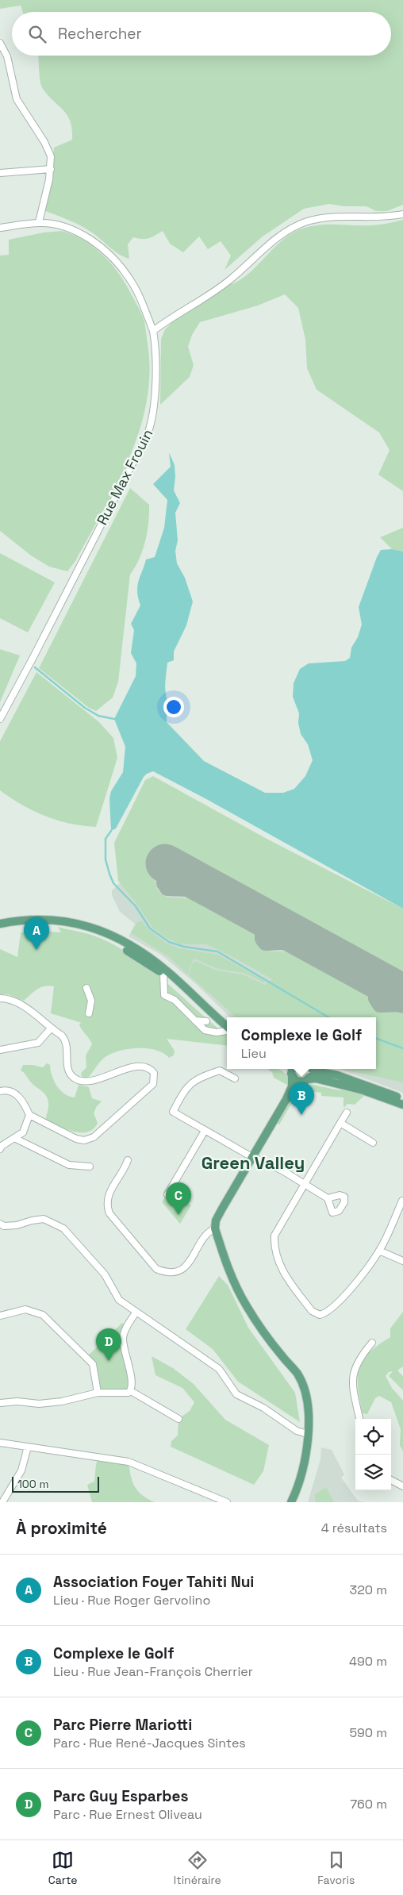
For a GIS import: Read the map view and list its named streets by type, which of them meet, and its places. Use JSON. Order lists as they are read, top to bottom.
{
  "streets": {
    "street": ["Rue Max Frouin"]
  },
  "districts": ["Green Valley"],
  "scale_bar": "100 m",
  "page": {
    "search": "Rechercher",
    "pins": [
      "A",
      "B",
      "C",
      "D"
    ],
    "popup": ["Complexe le Golf", "Lieu"],
    "scale": "100 m",
    "heading": ["À proximité", "4 résultats"],
    "list": [
      {
        "mark": "A",
        "name": "Association Foyer Tahiti Nui",
        "note": "Lieu · Rue Roger Gervolino",
        "value": "320 m"
      },
      {
        "mark": "B",
        "name": "Complexe le Golf",
        "note": "Lieu · Rue Jean-François Cherrier",
        "value": "490 m"
      },
      {
        "mark": "C",
        "name": "Parc Pierre Mariotti",
        "note": "Parc · Rue René-Jacques Sintes",
        "value": "590 m"
      },
      {
        "mark": "D",
        "name": "Parc Guy Esparbes",
        "note": "Parc · Rue Ernest Oliveau",
        "value": "760 m"
      }
    ],
    "nav": ["Carte", "Itinéraire", "Favoris"]
  }
}
